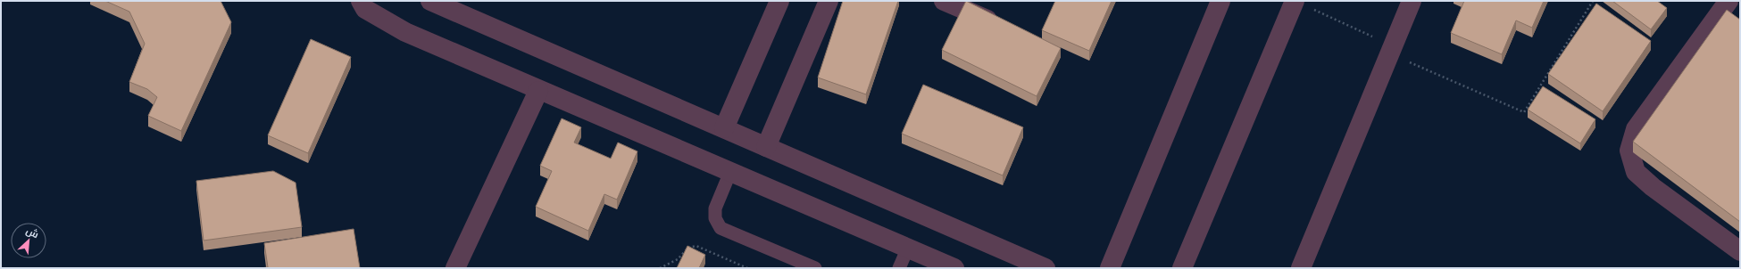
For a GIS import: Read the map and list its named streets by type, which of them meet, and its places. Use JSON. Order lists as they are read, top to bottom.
{
  "north": "top right"
}
